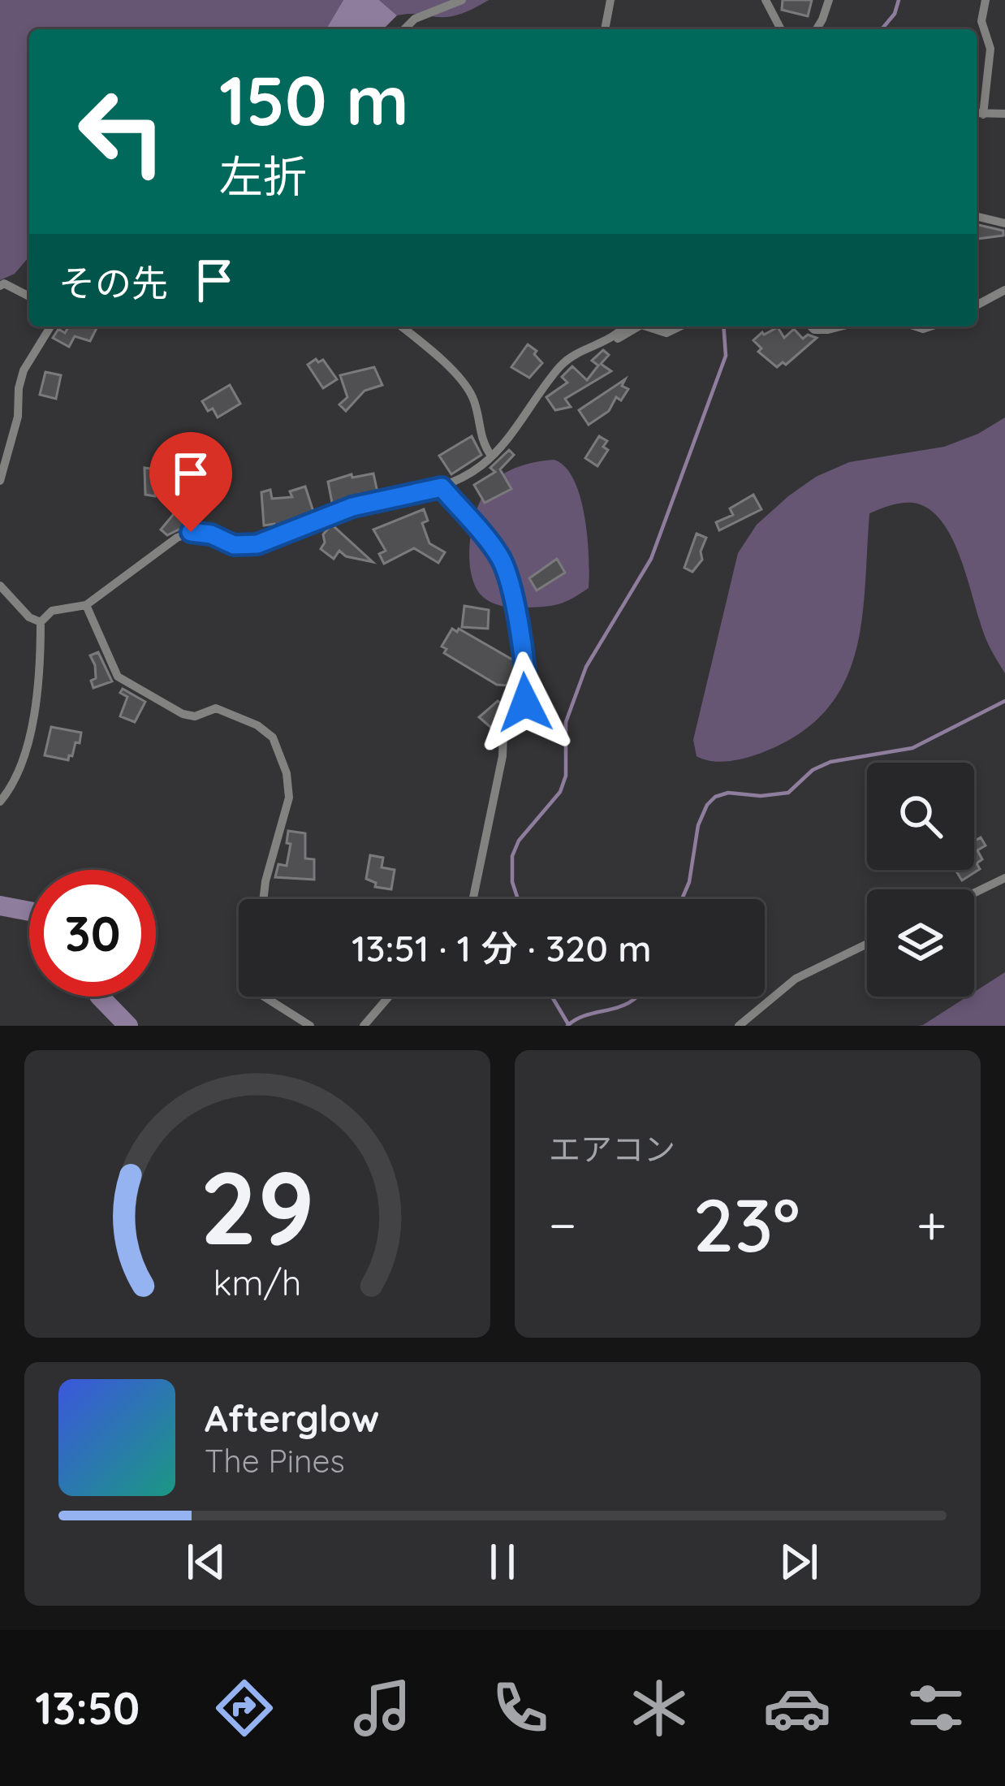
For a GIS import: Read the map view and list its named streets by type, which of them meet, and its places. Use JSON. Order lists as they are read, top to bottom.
{
  "page": {
    "turn": ["150 m", "左折"],
    "then": "その先",
    "limit": "30",
    "trip": "13:51 · 1 分 · 320 m",
    "tile": "エアコン",
    "heat": ["−", "23°", "+"],
    "song": ["Afterglow", "The Pines"],
    "tabs": "13:50",
    "gauge": ["29", "km/h"]
  }
}
